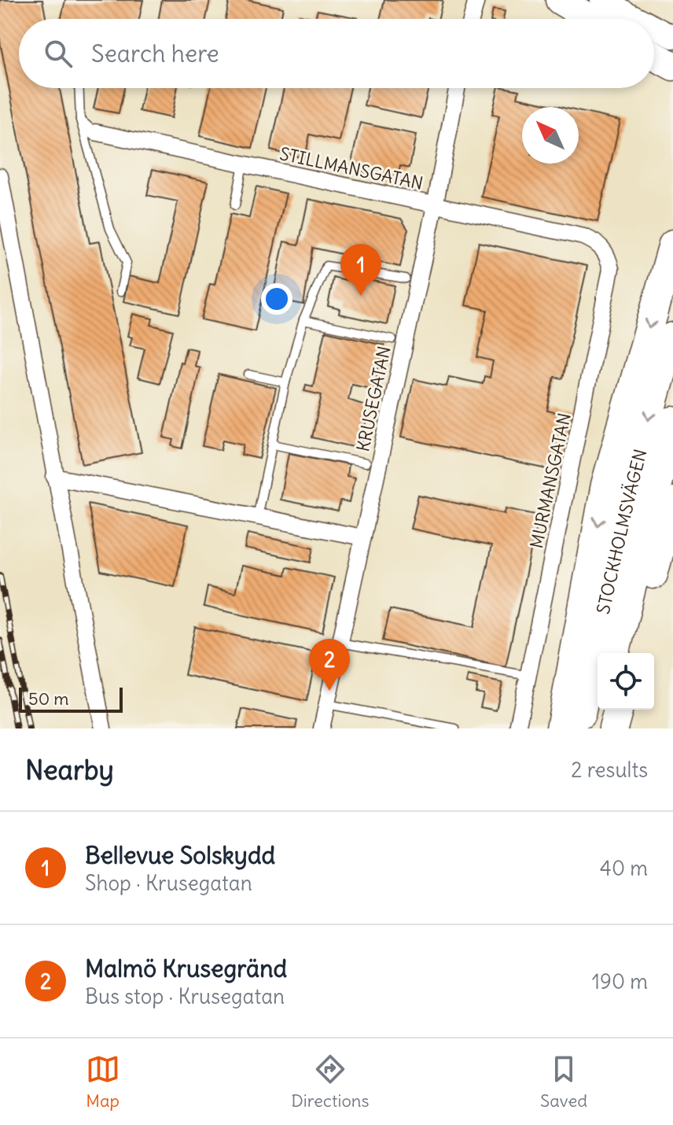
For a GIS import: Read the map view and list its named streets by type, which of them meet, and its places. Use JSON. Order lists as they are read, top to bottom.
{
  "streets": {
    "highway": ["STOCKHOLMSVÄGEN"],
    "street": ["STILLMANSGATAN", "KRUSEGATAN", "MURMANSGATAN"]
  },
  "crossings": [
    ["STILLMANSGATAN", "KRUSEGATAN"],
    ["STILLMANSGATAN", "MURMANSGATAN"]
  ],
  "scale_bar": "50 m",
  "north": "top left",
  "page": {
    "search": "Search here",
    "pins": ["1", "2"],
    "scale": "50 m",
    "heading": ["Nearby", "2 results"],
    "list": [
      {
        "mark": "1",
        "name": "Bellevue Solskydd",
        "note": "Shop · Krusegatan",
        "value": "40 m"
      },
      {
        "mark": "2",
        "name": "Malmö Krusegränd",
        "note": "Bus stop · Krusegatan",
        "value": "190 m"
      }
    ],
    "nav": ["Map", "Directions", "Saved"]
  }
}
